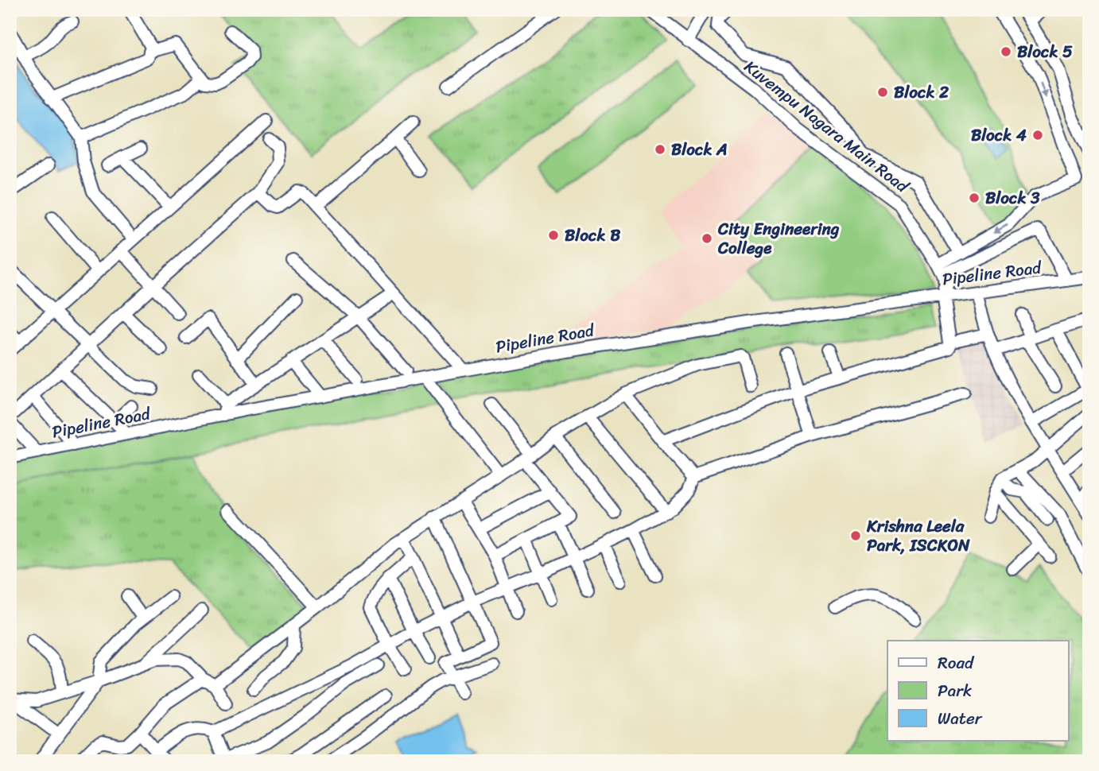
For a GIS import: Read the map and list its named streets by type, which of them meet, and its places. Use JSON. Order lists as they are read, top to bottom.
{
  "streets": {
    "street": ["Kuvempu Nagara Main Road", "Pipeline Road"]
  },
  "places": [
    "Block 5",
    "Block 2",
    "Block 4",
    "Block A",
    "Block 3",
    "Block B",
    "City Engineering College",
    "Krishna Leela Park, ISCKON"
  ],
  "legend": ["Road", "Park", "Water"]
}
